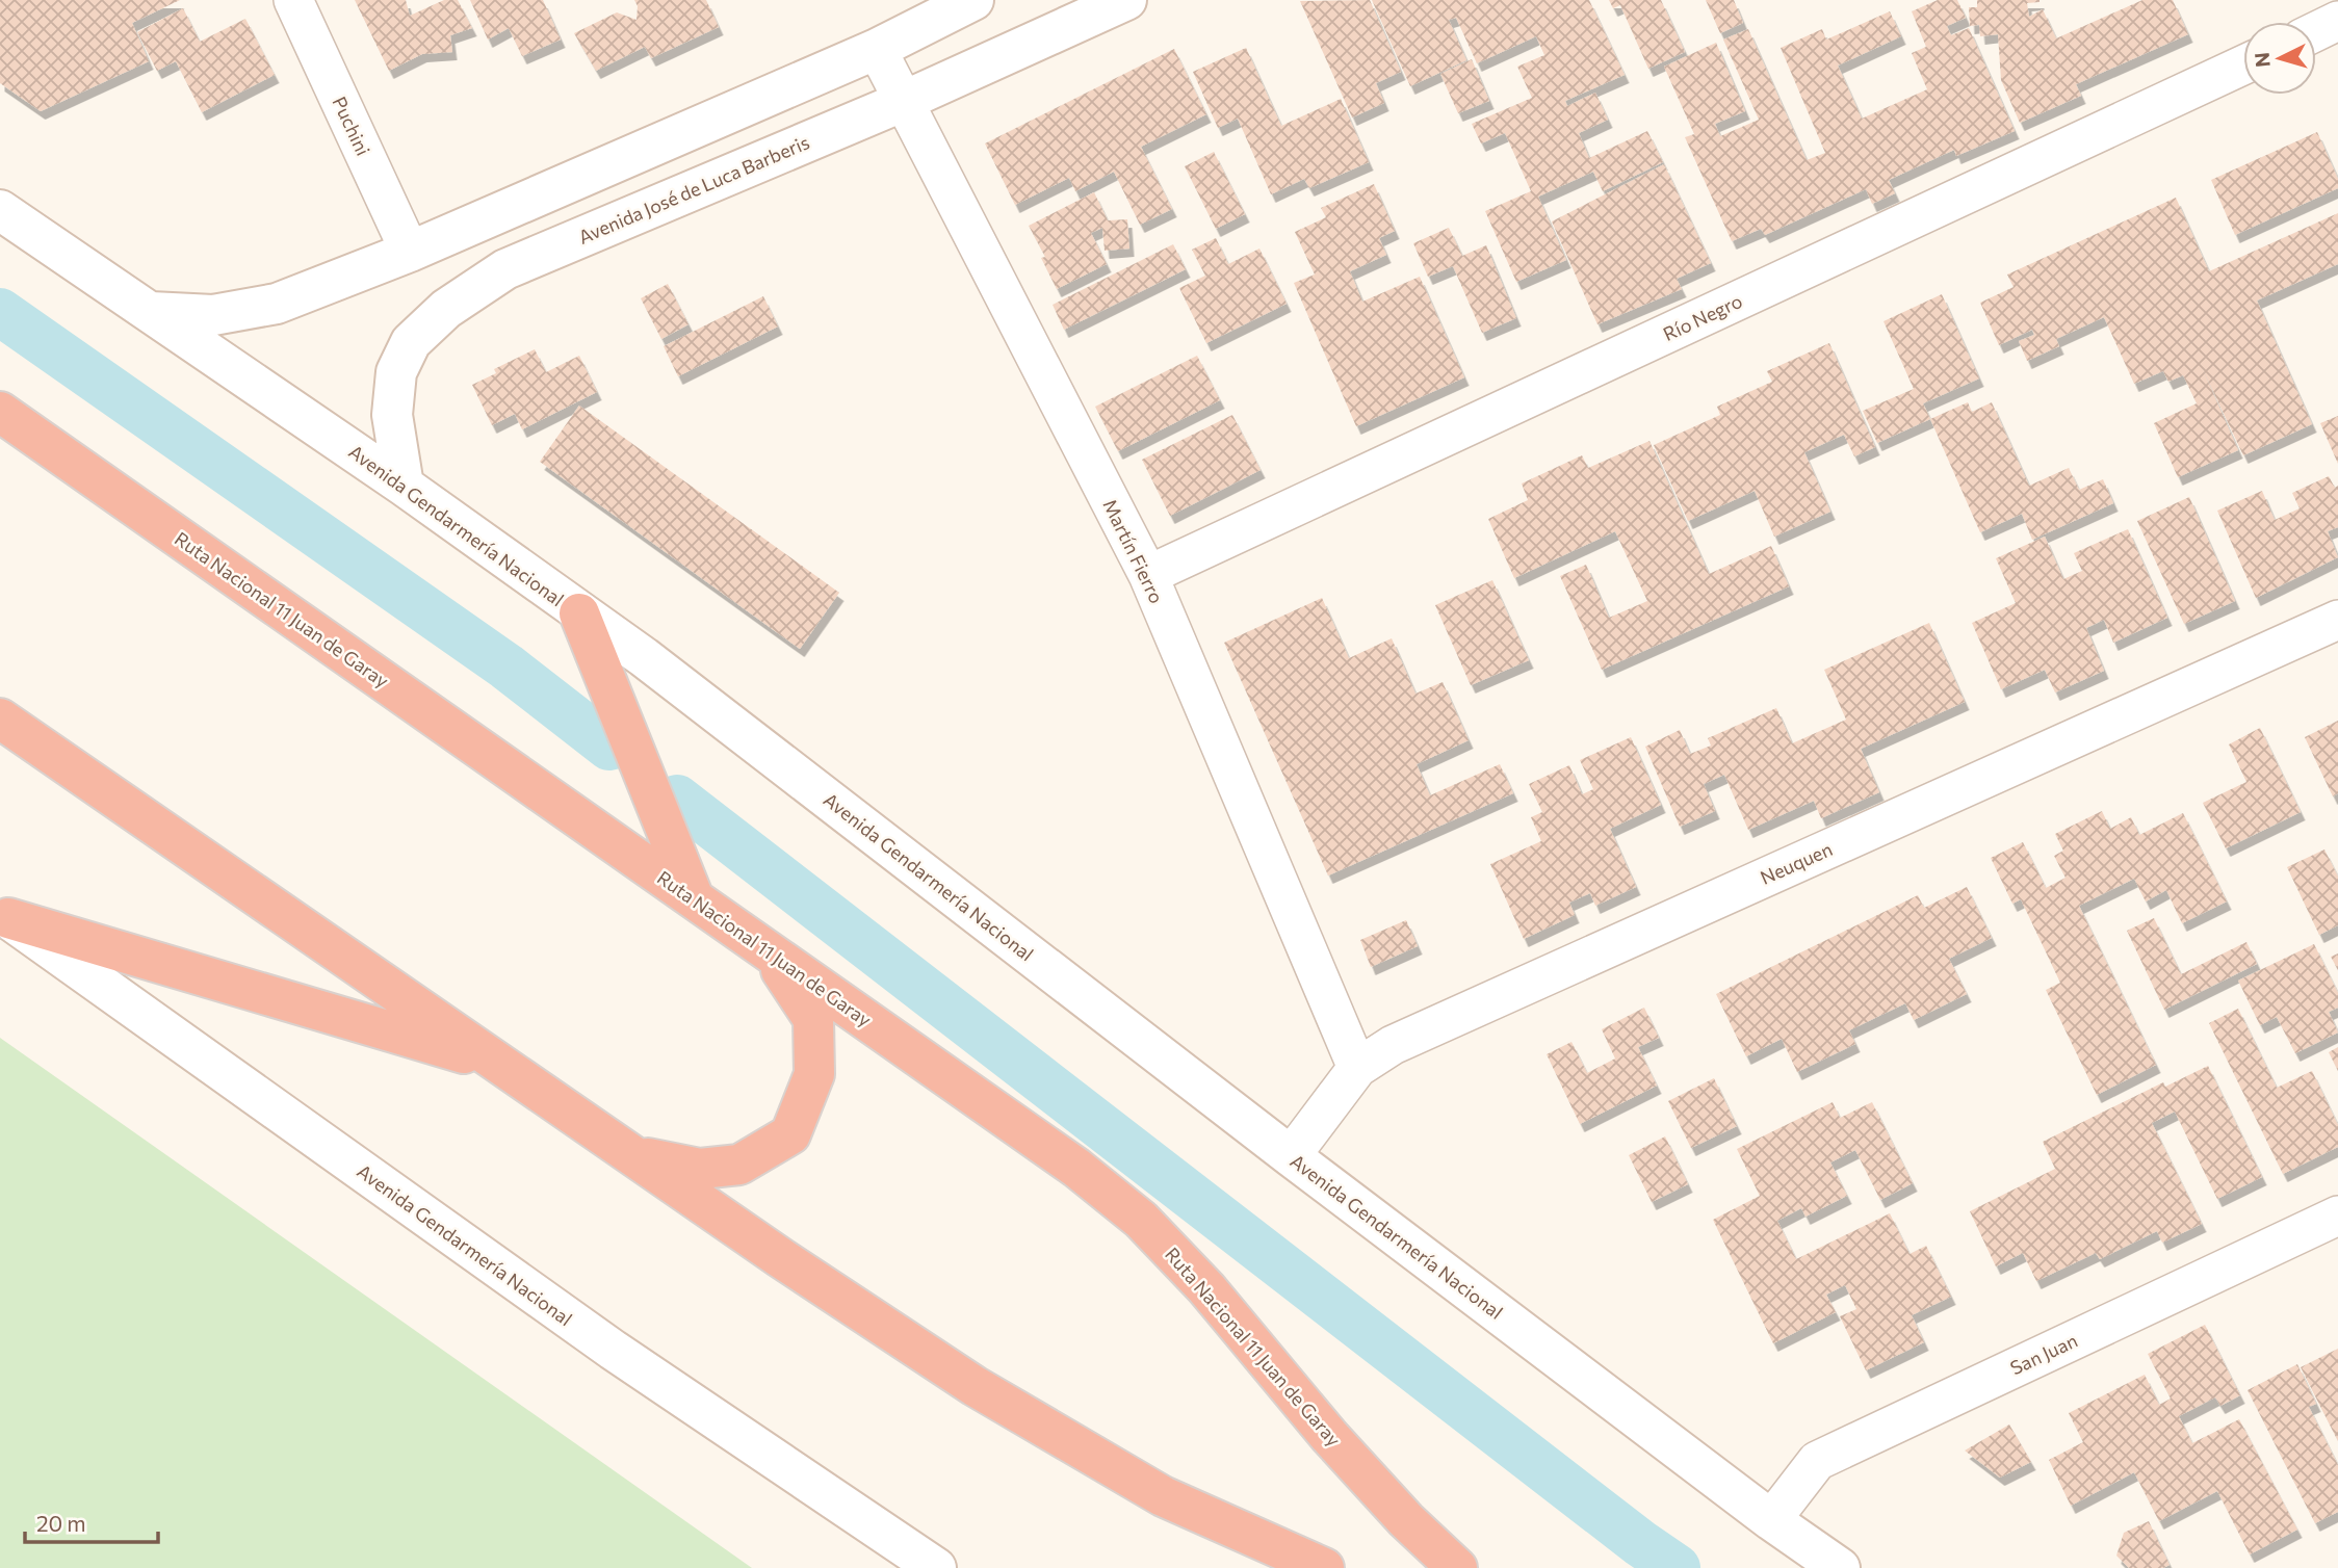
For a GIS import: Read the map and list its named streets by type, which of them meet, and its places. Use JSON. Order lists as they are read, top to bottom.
{
  "streets": {
    "highway": ["Ruta Nacional 11 Juan de Garay"],
    "main road": ["Avenida José de Luca Barberis", "Avenida Gendarmería Nacional"],
    "street": [
      "Puchini",
      "Río Negro",
      "Martín Fierro",
      "Neuquen",
      "San Juan"
    ]
  },
  "crossings": [
    ["Avenida José de Luca Barberis", "Avenida Gendarmería Nacional"],
    ["Avenida José de Luca Barberis", "Martín Fierro"],
    ["Río Negro", "Martín Fierro"],
    ["Avenida Gendarmería Nacional", "Neuquen"],
    ["Avenida Gendarmería Nacional", "San Juan"],
    ["Martín Fierro", "Neuquen"]
  ],
  "scale_bar": "20 m",
  "north": "left"
}
